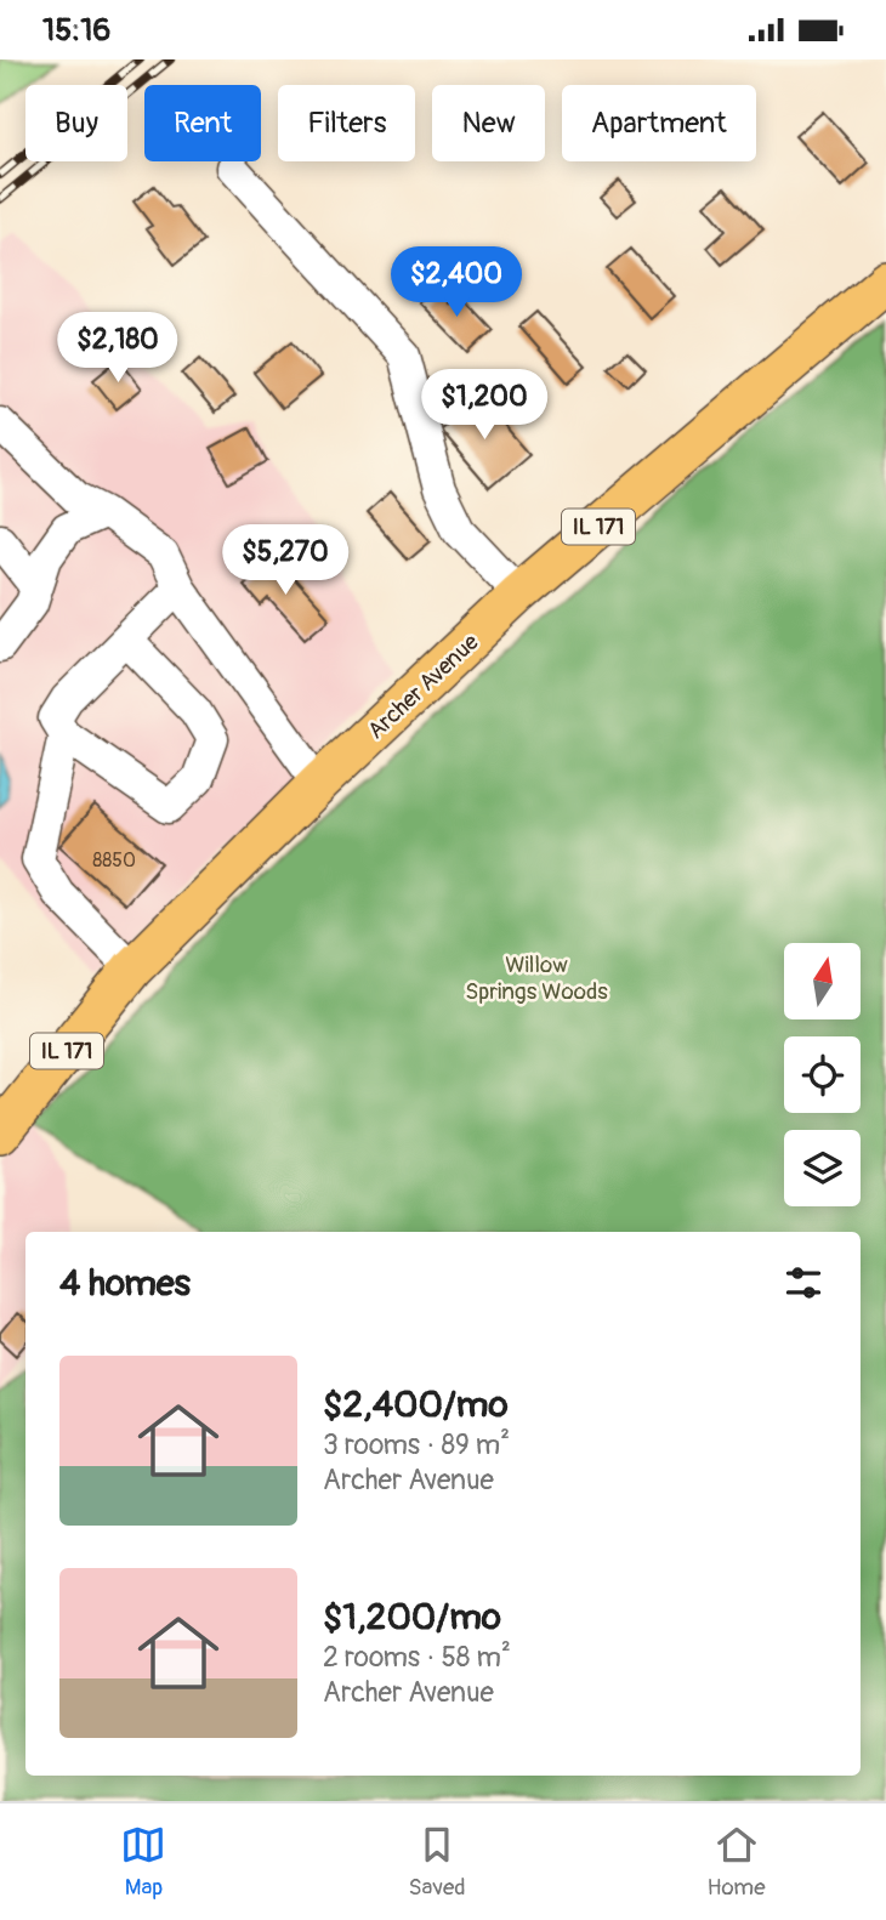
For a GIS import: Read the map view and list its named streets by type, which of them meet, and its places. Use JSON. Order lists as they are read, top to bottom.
{
  "streets": {
    "main road": ["IL 171", "Archer Avenue"]
  },
  "parks": ["Willow Springs Woods"],
  "house_numbers": ["8850"],
  "north": "top",
  "page": {
    "status": "15:16",
    "chip": [
      "Buy",
      "Rent",
      "Filters",
      "New",
      "Apartment"
    ],
    "price": [
      "$2,400",
      "$2,180",
      "$1,200",
      "$5,270"
    ],
    "heading": "4 homes",
    "list": [
      {
        "name": "$2,400/mo",
        "note": "3 rooms · 89 m² · Archer Avenue"
      },
      {
        "name": "$1,200/mo",
        "note": "2 rooms · 58 m² · Archer Avenue"
      }
    ],
    "tabs": ["Map", "Saved", "Home"]
  }
}
